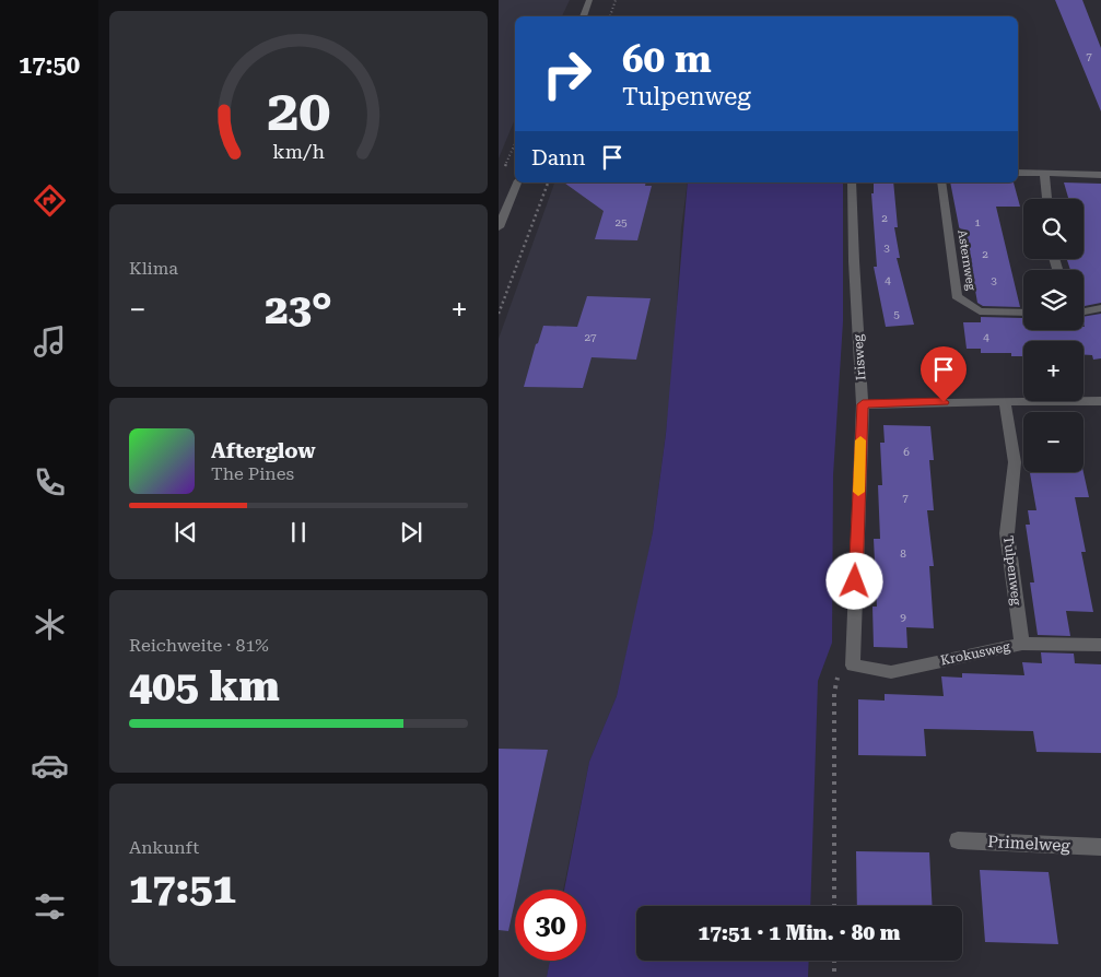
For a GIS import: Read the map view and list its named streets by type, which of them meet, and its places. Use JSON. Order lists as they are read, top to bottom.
{
  "streets": {
    "street": [
      "Asternweg",
      "Irisweg",
      "Tulpenweg",
      "Krokusweg",
      "Primelweg"
    ]
  },
  "crossings": [
    ["Irisweg", "Krokusweg"],
    ["Tulpenweg", "Krokusweg"]
  ],
  "house_numbers": [
    "7",
    "2",
    "25",
    "1",
    "3",
    "2",
    "4",
    "3",
    "5",
    "27",
    "4",
    "6",
    "7",
    "8",
    "9"
  ],
  "page": {
    "tabs": "17:50",
    "turn": ["60 m", "Tulpenweg"],
    "then": "Dann",
    "map_buttons": ["+", "−"],
    "tile": [
      "Klima",
      ["Reichweite · 81%", "405 km"],
      ["Ankunft", "17:51"]
    ],
    "heat": ["−", "23°", "+"],
    "song": ["Afterglow", "The Pines"],
    "limit": "30",
    "trip": "17:51 · 1 Min. · 80 m",
    "gauge": ["20", "km/h"]
  }
}
